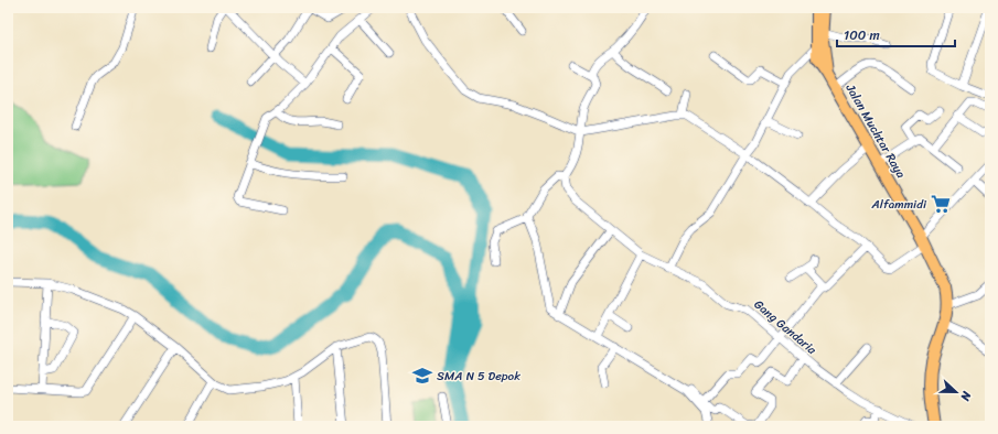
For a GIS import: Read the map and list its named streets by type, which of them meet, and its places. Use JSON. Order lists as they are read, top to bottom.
{
  "streets": {
    "highway": ["Jalan Muchtar Raya"],
    "street": ["Gang Gandaria"]
  },
  "places": {
    "supermarket": ["Alfammidi"],
    "school or university": ["SMA N 5 Depok"]
  },
  "scale_bar": "100 m",
  "north": "right"
}
